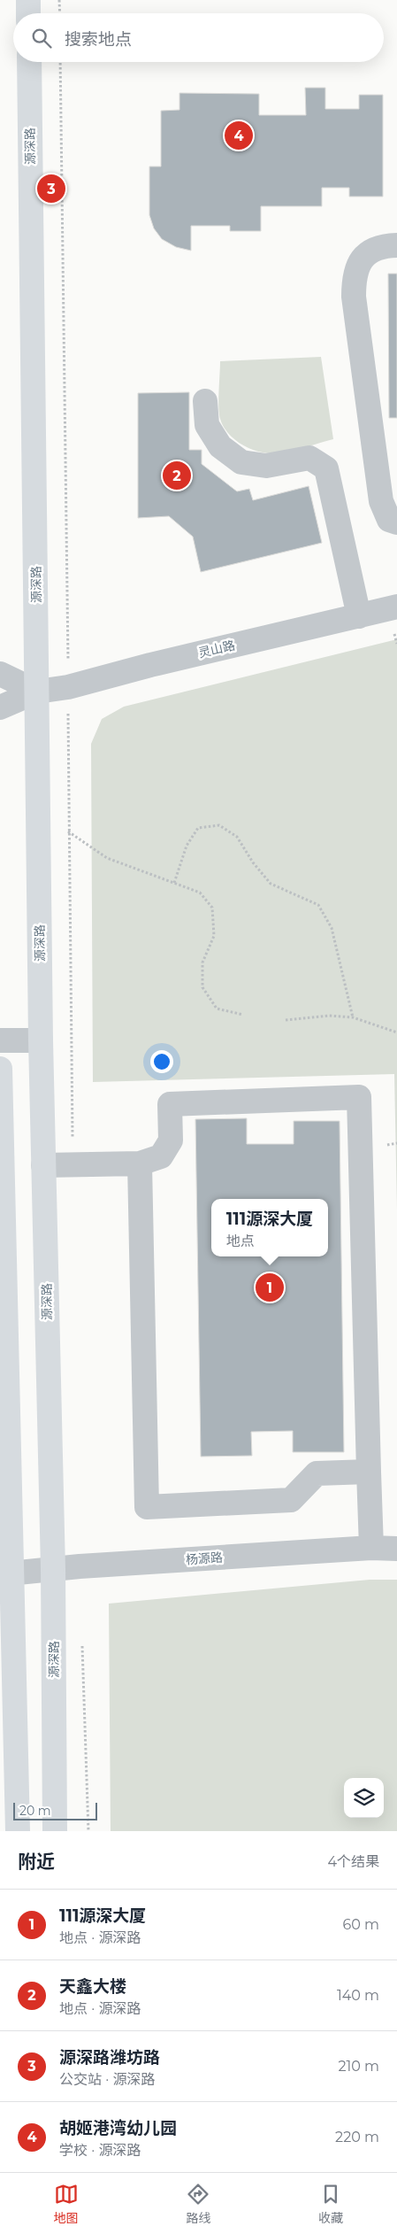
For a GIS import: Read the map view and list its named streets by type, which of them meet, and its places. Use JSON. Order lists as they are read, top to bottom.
{
  "streets": {
    "main road": ["源深路"],
    "street": ["灵山路", "杨源路"]
  },
  "crossings": [
    ["源深路", "灵山路"],
    ["源深路", "杨源路"]
  ],
  "scale_bar": "20 m",
  "page": {
    "search": "搜索地点",
    "pins": [
      "4",
      "3",
      "2",
      "1"
    ],
    "popup": ["111源深大厦", "地点"],
    "scale": "20 m",
    "heading": ["附近", "4个结果"],
    "list": [
      {
        "mark": "1",
        "name": "111源深大厦",
        "note": "地点 · 源深路",
        "value": "60 m"
      },
      {
        "mark": "2",
        "name": "天鑫大楼",
        "note": "地点 · 源深路",
        "value": "140 m"
      },
      {
        "mark": "3",
        "name": "源深路潍坊路",
        "note": "公交站 · 源深路",
        "value": "210 m"
      },
      {
        "mark": "4",
        "name": "胡姬港湾幼儿园",
        "note": "学校 · 源深路",
        "value": "220 m"
      }
    ],
    "nav": ["地图", "路线", "收藏"]
  }
}
